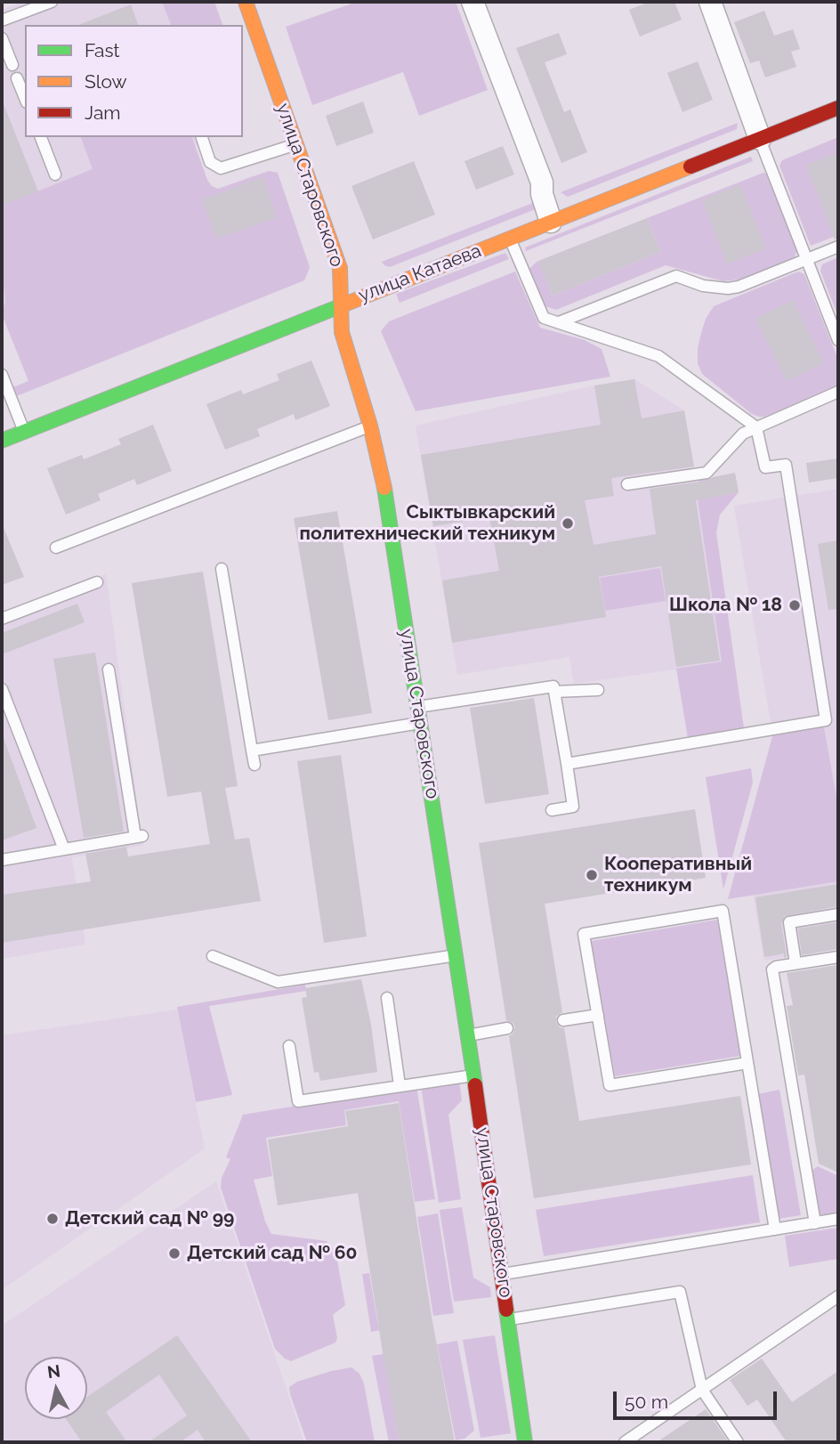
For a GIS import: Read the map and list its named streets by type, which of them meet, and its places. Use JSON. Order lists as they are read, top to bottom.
{
  "streets": {
    "street": ["улица Старовского", "улица Катаева"]
  },
  "crossings": [
    ["улица Старовского", "улица Катаева"]
  ],
  "places": [
    "Сыктывкарский политехнический техникум",
    "Школа № 18",
    "Кооперативный техникум",
    "Детский сад № 99",
    "Детский сад № 60"
  ],
  "legend": ["Fast", "Slow", "Jam"],
  "scale_bar": "50 m",
  "north": "top"
}
